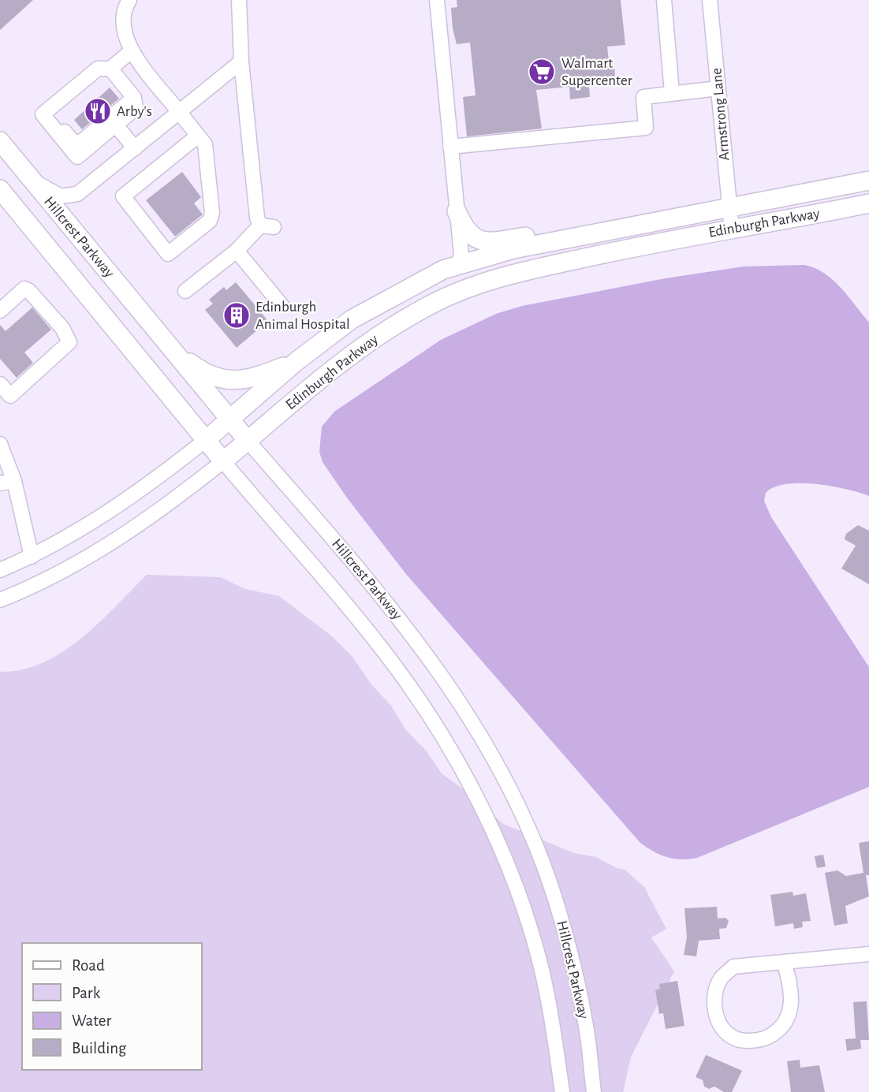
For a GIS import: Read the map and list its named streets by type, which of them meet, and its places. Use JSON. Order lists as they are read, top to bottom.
{
  "streets": {
    "main road": ["Edinburgh Parkway", "Hillcrest Parkway"],
    "street": ["Armstrong Lane"]
  },
  "crossings": [
    ["Armstrong Lane", "Edinburgh Parkway"],
    ["Edinburgh Parkway", "Hillcrest Parkway"]
  ],
  "places": {
    "supermarket": ["Walmart Supercenter"],
    "restaurant": ["Arby's"],
    "building": ["Edinburgh Animal Hospital"]
  },
  "legend": [
    "Road",
    "Park",
    "Water",
    "Building"
  ]
}
